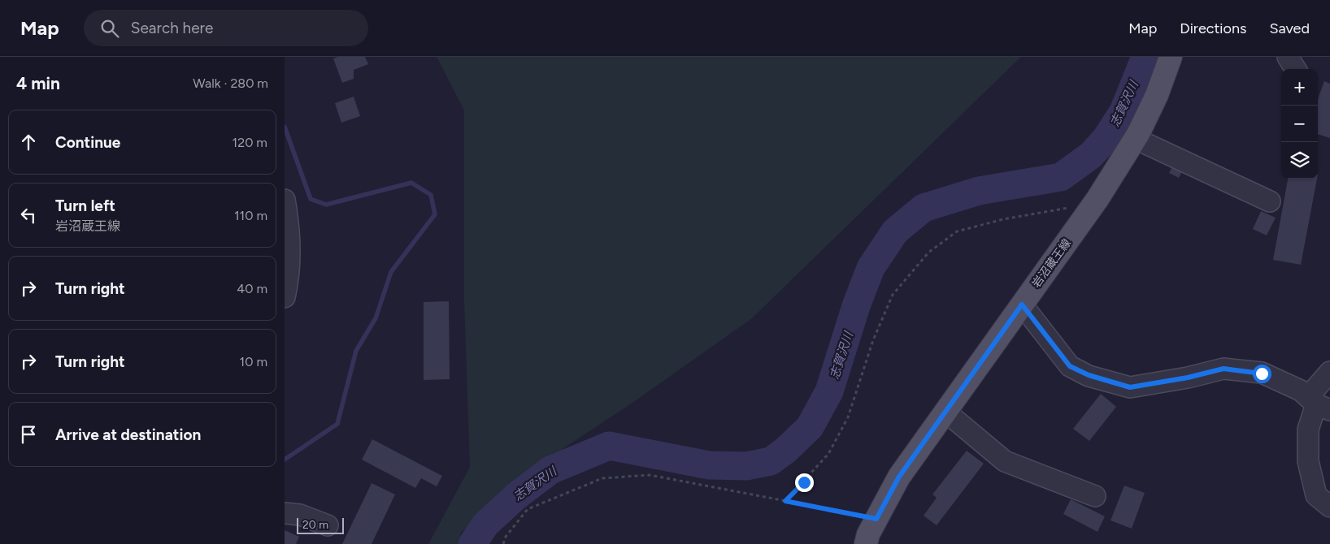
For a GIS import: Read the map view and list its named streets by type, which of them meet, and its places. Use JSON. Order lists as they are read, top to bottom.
{
  "streets": {
    "main road": ["岩沼蔵王線"]
  },
  "water": ["志賀沢川"],
  "scale_bar": "20 m",
  "page": {
    "header": "Map",
    "search": "Search here",
    "nav": ["Map", "Directions", "Saved"],
    "heading": ["4 min", "Walk · 280 m"],
    "map_buttons": ["+", "−"],
    "list": [
      ["Continue", "120 m"],
      ["Turn left", "岩沼蔵王線", "110 m"],
      ["Turn right", "40 m"],
      ["Turn right", "10 m"],
      "Arrive at destination"
    ],
    "scale": "20 m"
  }
}
